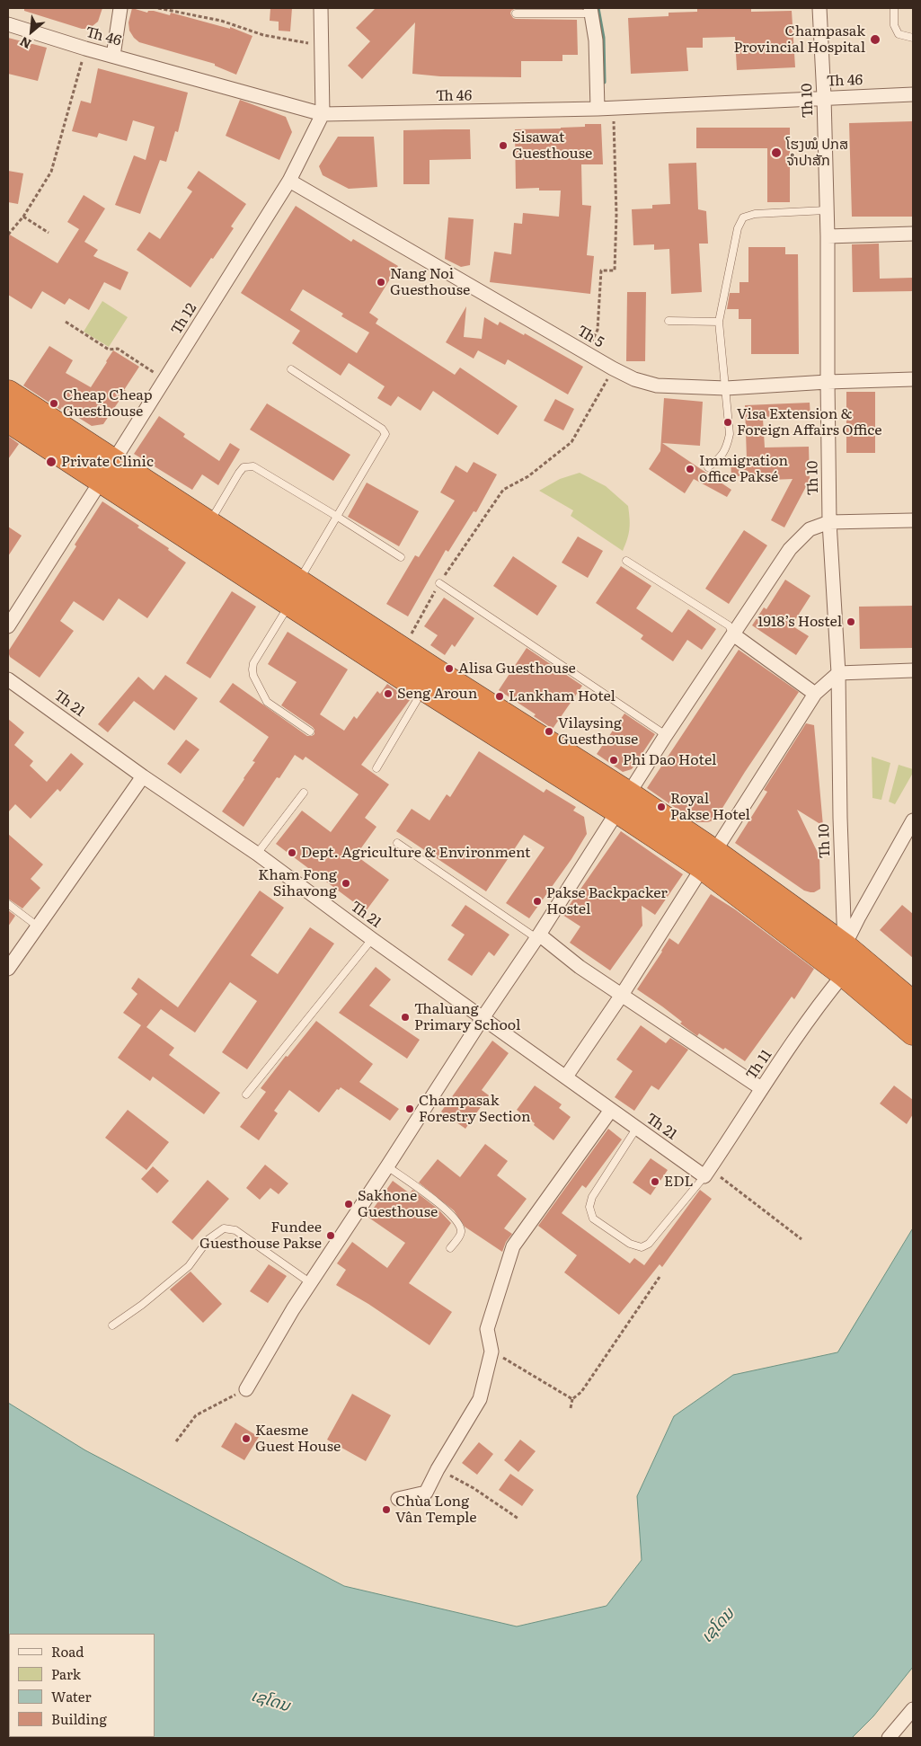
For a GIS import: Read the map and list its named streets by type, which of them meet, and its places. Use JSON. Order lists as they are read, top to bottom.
{
  "streets": {
    "street": [
      "Th 46",
      "Th 10",
      "Th 12",
      "Th 5",
      "Th 21",
      "Th 11"
    ]
  },
  "crossings": [
    ["Th 46", "Th 10"],
    ["Th 46", "Th 12"],
    ["Th 10", "Th 5"],
    ["Th 12", "Th 5"],
    ["Th 21", "Th 11"]
  ],
  "water": ["ເຊໂດນ"],
  "places": [
    "Champasak Provincial Hospital",
    "Sisawat Guesthouse",
    "ໂຮງໝໍ ປກສ ຈຳປາສັກ",
    "Nang Noi Guesthouse",
    "Cheap Cheap Guesthouse",
    "Visa Extension & Foreign Affairs Office",
    "Private Clinic",
    "Immigration office Paksé",
    "1918’s Hostel",
    "Alisa Guesthouse",
    "Seng Aroun",
    "Lankham Hotel",
    "Vilaysing Guesthouse",
    "Phi Dao Hotel",
    "Royal Pakse Hotel",
    "Dept. Agriculture & Environment",
    "Kham Fong Sihavong",
    "Pakse Backpacker Hostel",
    "Thaluang Primary School",
    "Champasak Forestry Section",
    "EDL",
    "Sakhone Guesthouse",
    "Fundee Guesthouse Pakse",
    "Kaesme Guest House",
    "Chùa Long Vân Temple"
  ],
  "legend": [
    "Road",
    "Park",
    "Water",
    "Building"
  ],
  "north": "bottom left"
}
